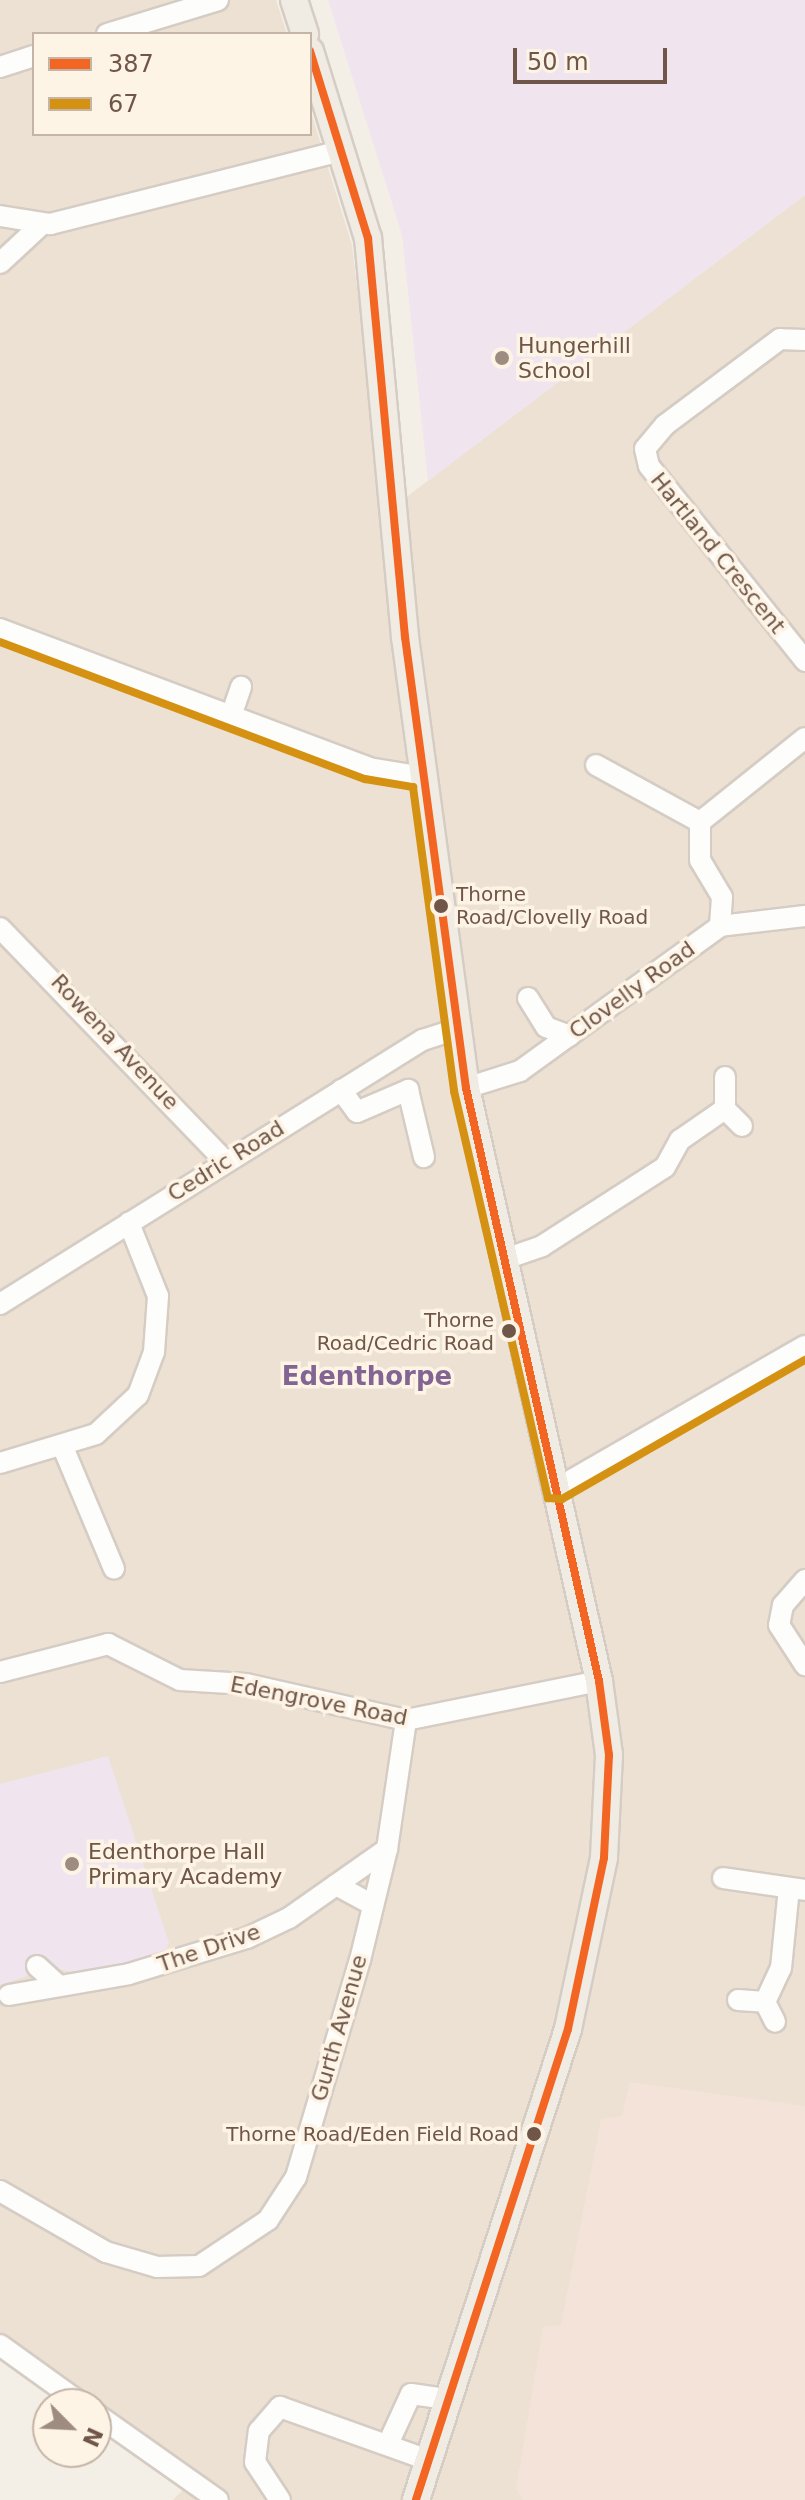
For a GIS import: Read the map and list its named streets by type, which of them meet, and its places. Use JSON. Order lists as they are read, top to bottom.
{
  "streets": {
    "street": [
      "Hartland Crescent",
      "Clovelly Road",
      "Rowena Avenue",
      "Cedric Road",
      "Edengrove Road",
      "The Drive",
      "Gurth Avenue"
    ]
  },
  "crossings": [
    ["Rowena Avenue", "Cedric Road"],
    ["Edengrove Road", "Gurth Avenue"],
    ["The Drive", "Gurth Avenue"]
  ],
  "districts": ["Edenthorpe"],
  "places": [
    "Hungerhill School",
    "Thorne Road/Clovelly Road",
    "Thorne Road/Cedric Road",
    "Edenthorpe Hall Primary Academy",
    "Thorne Road/Eden Field Road"
  ],
  "lines": ["transit line 387", "transit line 67"],
  "legend": ["387", "67"],
  "scale_bar": "50 m",
  "north": "bottom right"
}
